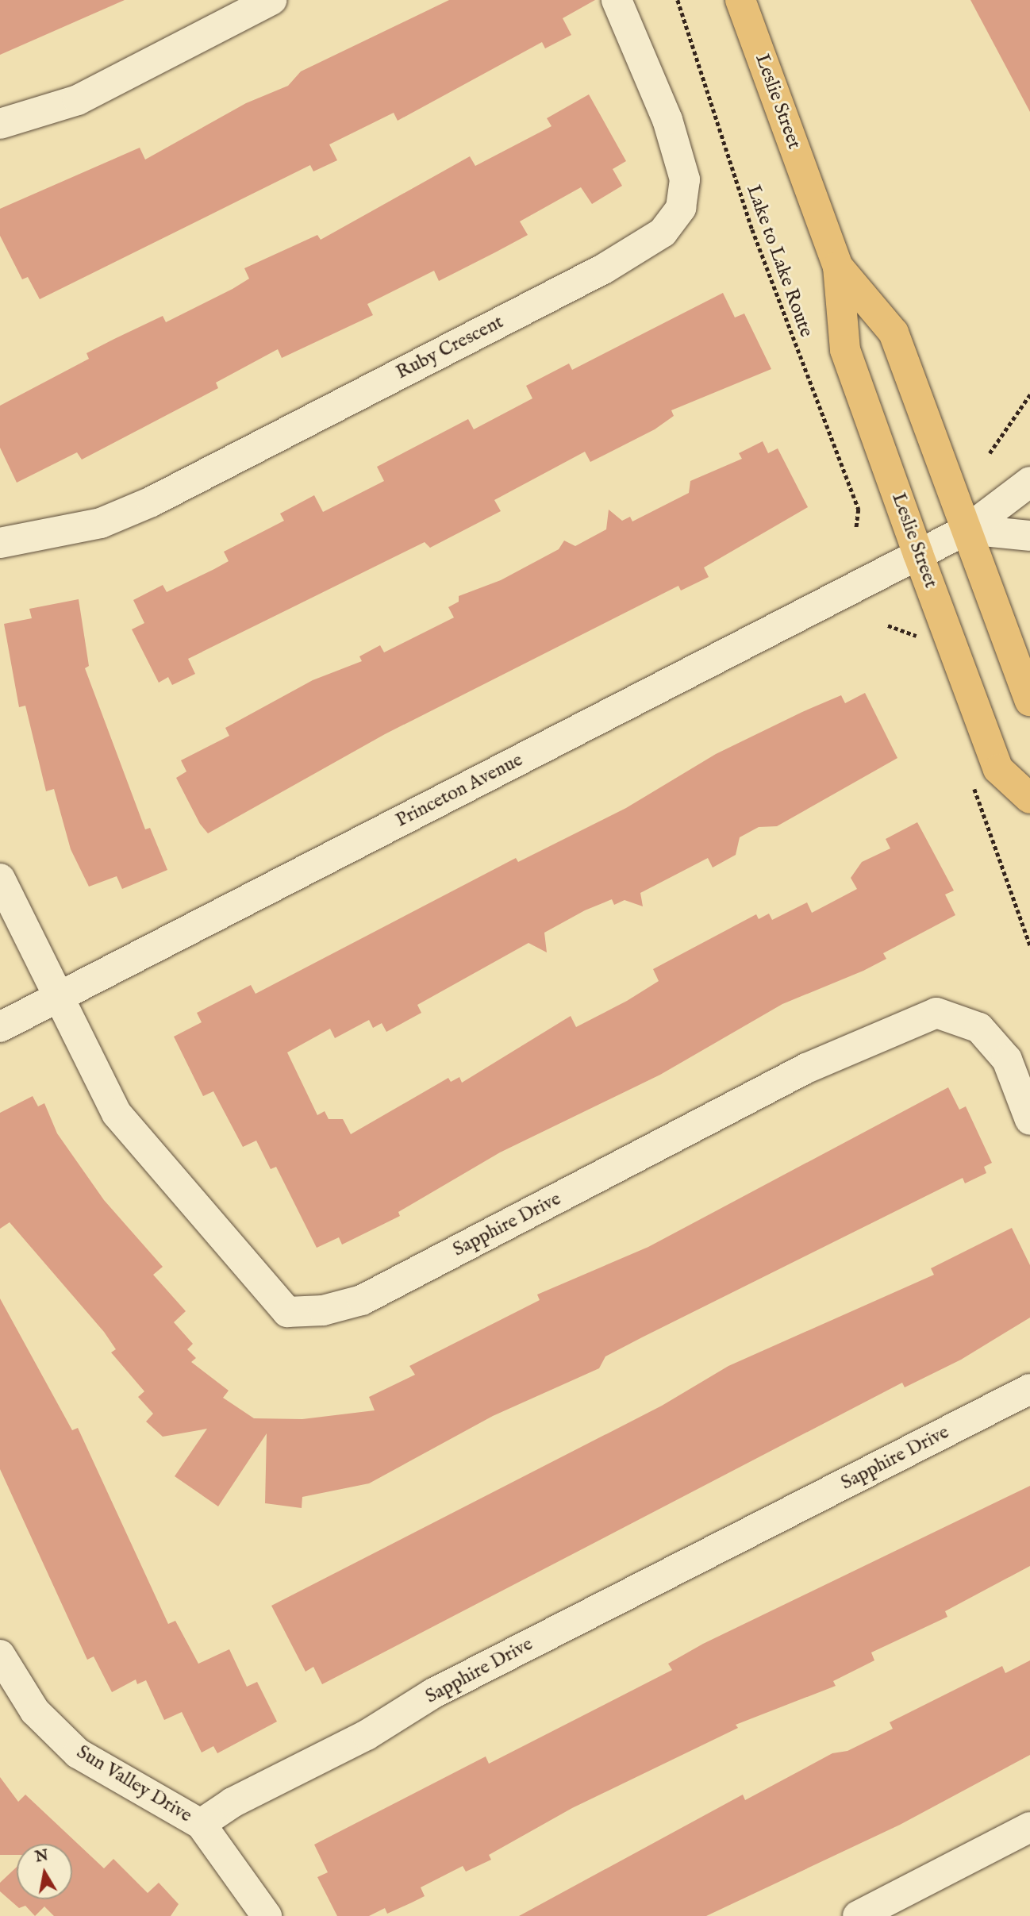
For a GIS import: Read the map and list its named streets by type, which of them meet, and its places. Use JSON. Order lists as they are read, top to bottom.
{
  "streets": {
    "main road": ["Leslie Street"],
    "street": [
      "Ruby Crescent",
      "Princeton Avenue",
      "Sapphire Drive",
      "Sun Valley Drive"
    ],
    "path": ["Lake to Lake Route"]
  },
  "crossings": [
    ["Leslie Street", "Princeton Avenue"],
    ["Princeton Avenue", "Sapphire Drive"],
    ["Sapphire Drive", "Sun Valley Drive"]
  ],
  "north": "top"
}
